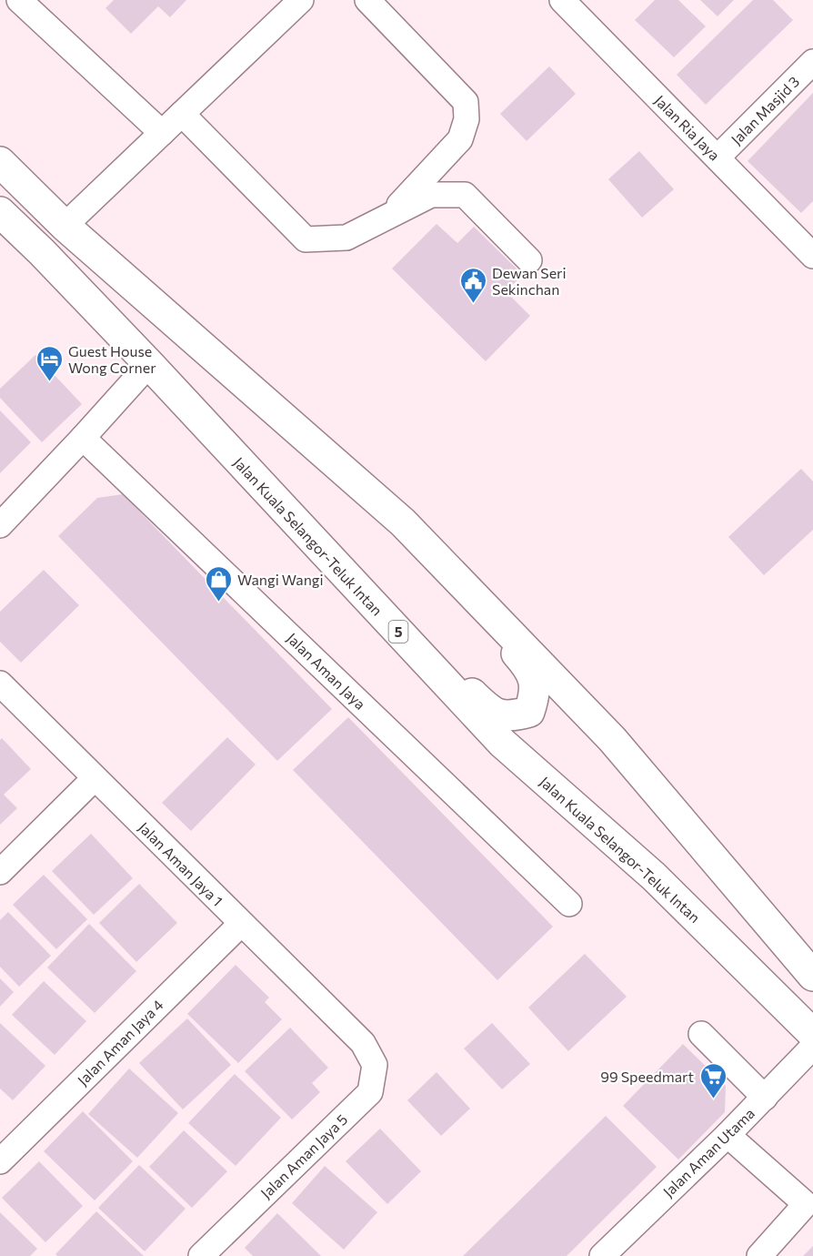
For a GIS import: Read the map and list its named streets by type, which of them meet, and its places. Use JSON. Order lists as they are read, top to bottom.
{
  "streets": {
    "highway": ["Jalan Kuala Selangor-Teluk Intan", "5"],
    "street": [
      "Jalan Masjid 3",
      "Jalan Ria Jaya",
      "Jalan Aman Jaya",
      "Jalan Aman Jaya 1",
      "Jalan Aman Jaya 4",
      "Jalan Aman Utama",
      "Jalan Aman Jaya 5"
    ]
  },
  "crossings": [
    ["Jalan Masjid 3", "Jalan Ria Jaya"],
    ["Jalan Aman Jaya 1", "Jalan Aman Jaya 4"],
    ["Jalan Aman Jaya 1", "Jalan Aman Jaya 5"]
  ],
  "places": {
    "public building": ["Dewan Seri Sekinchan"],
    "hotel": ["Guest House Wong Corner"],
    "shop": ["Wangi Wangi"],
    "supermarket": ["99 Speedmart"]
  }
}
